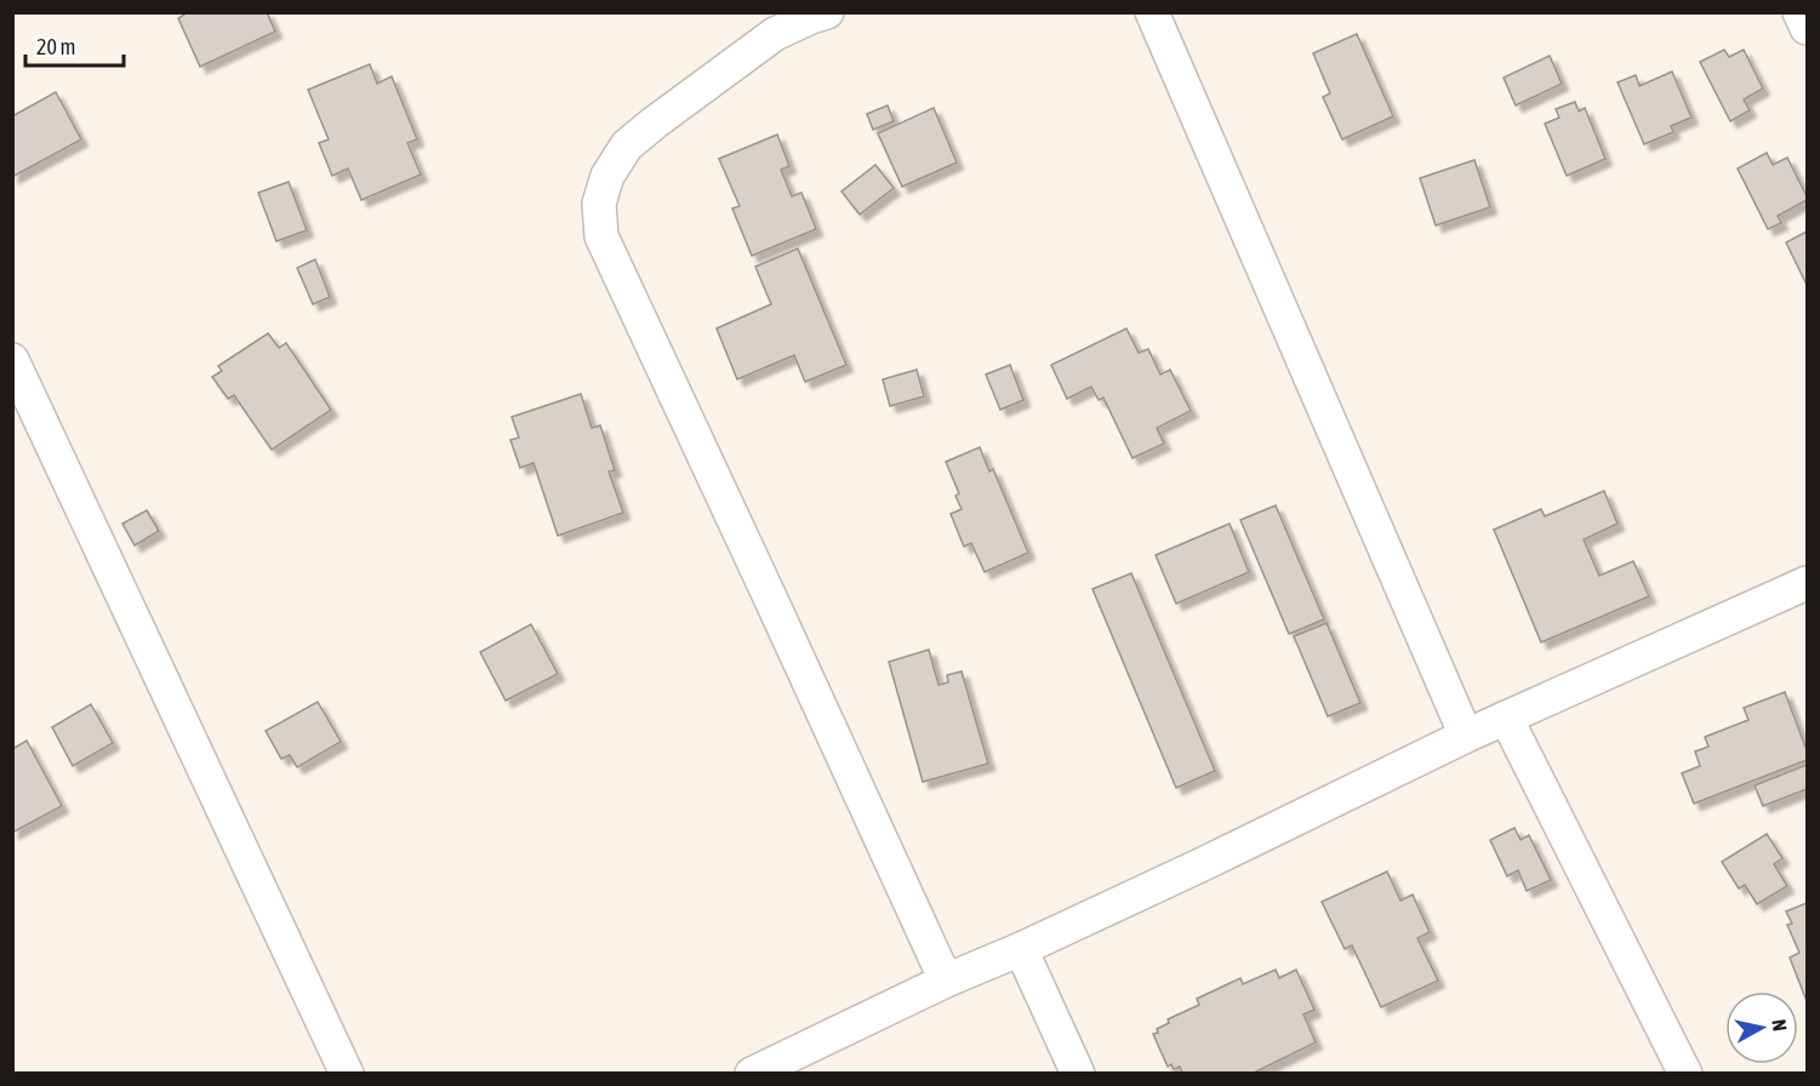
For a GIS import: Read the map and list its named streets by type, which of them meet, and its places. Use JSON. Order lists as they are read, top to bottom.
{
  "scale_bar": "20 m",
  "north": "right"
}
